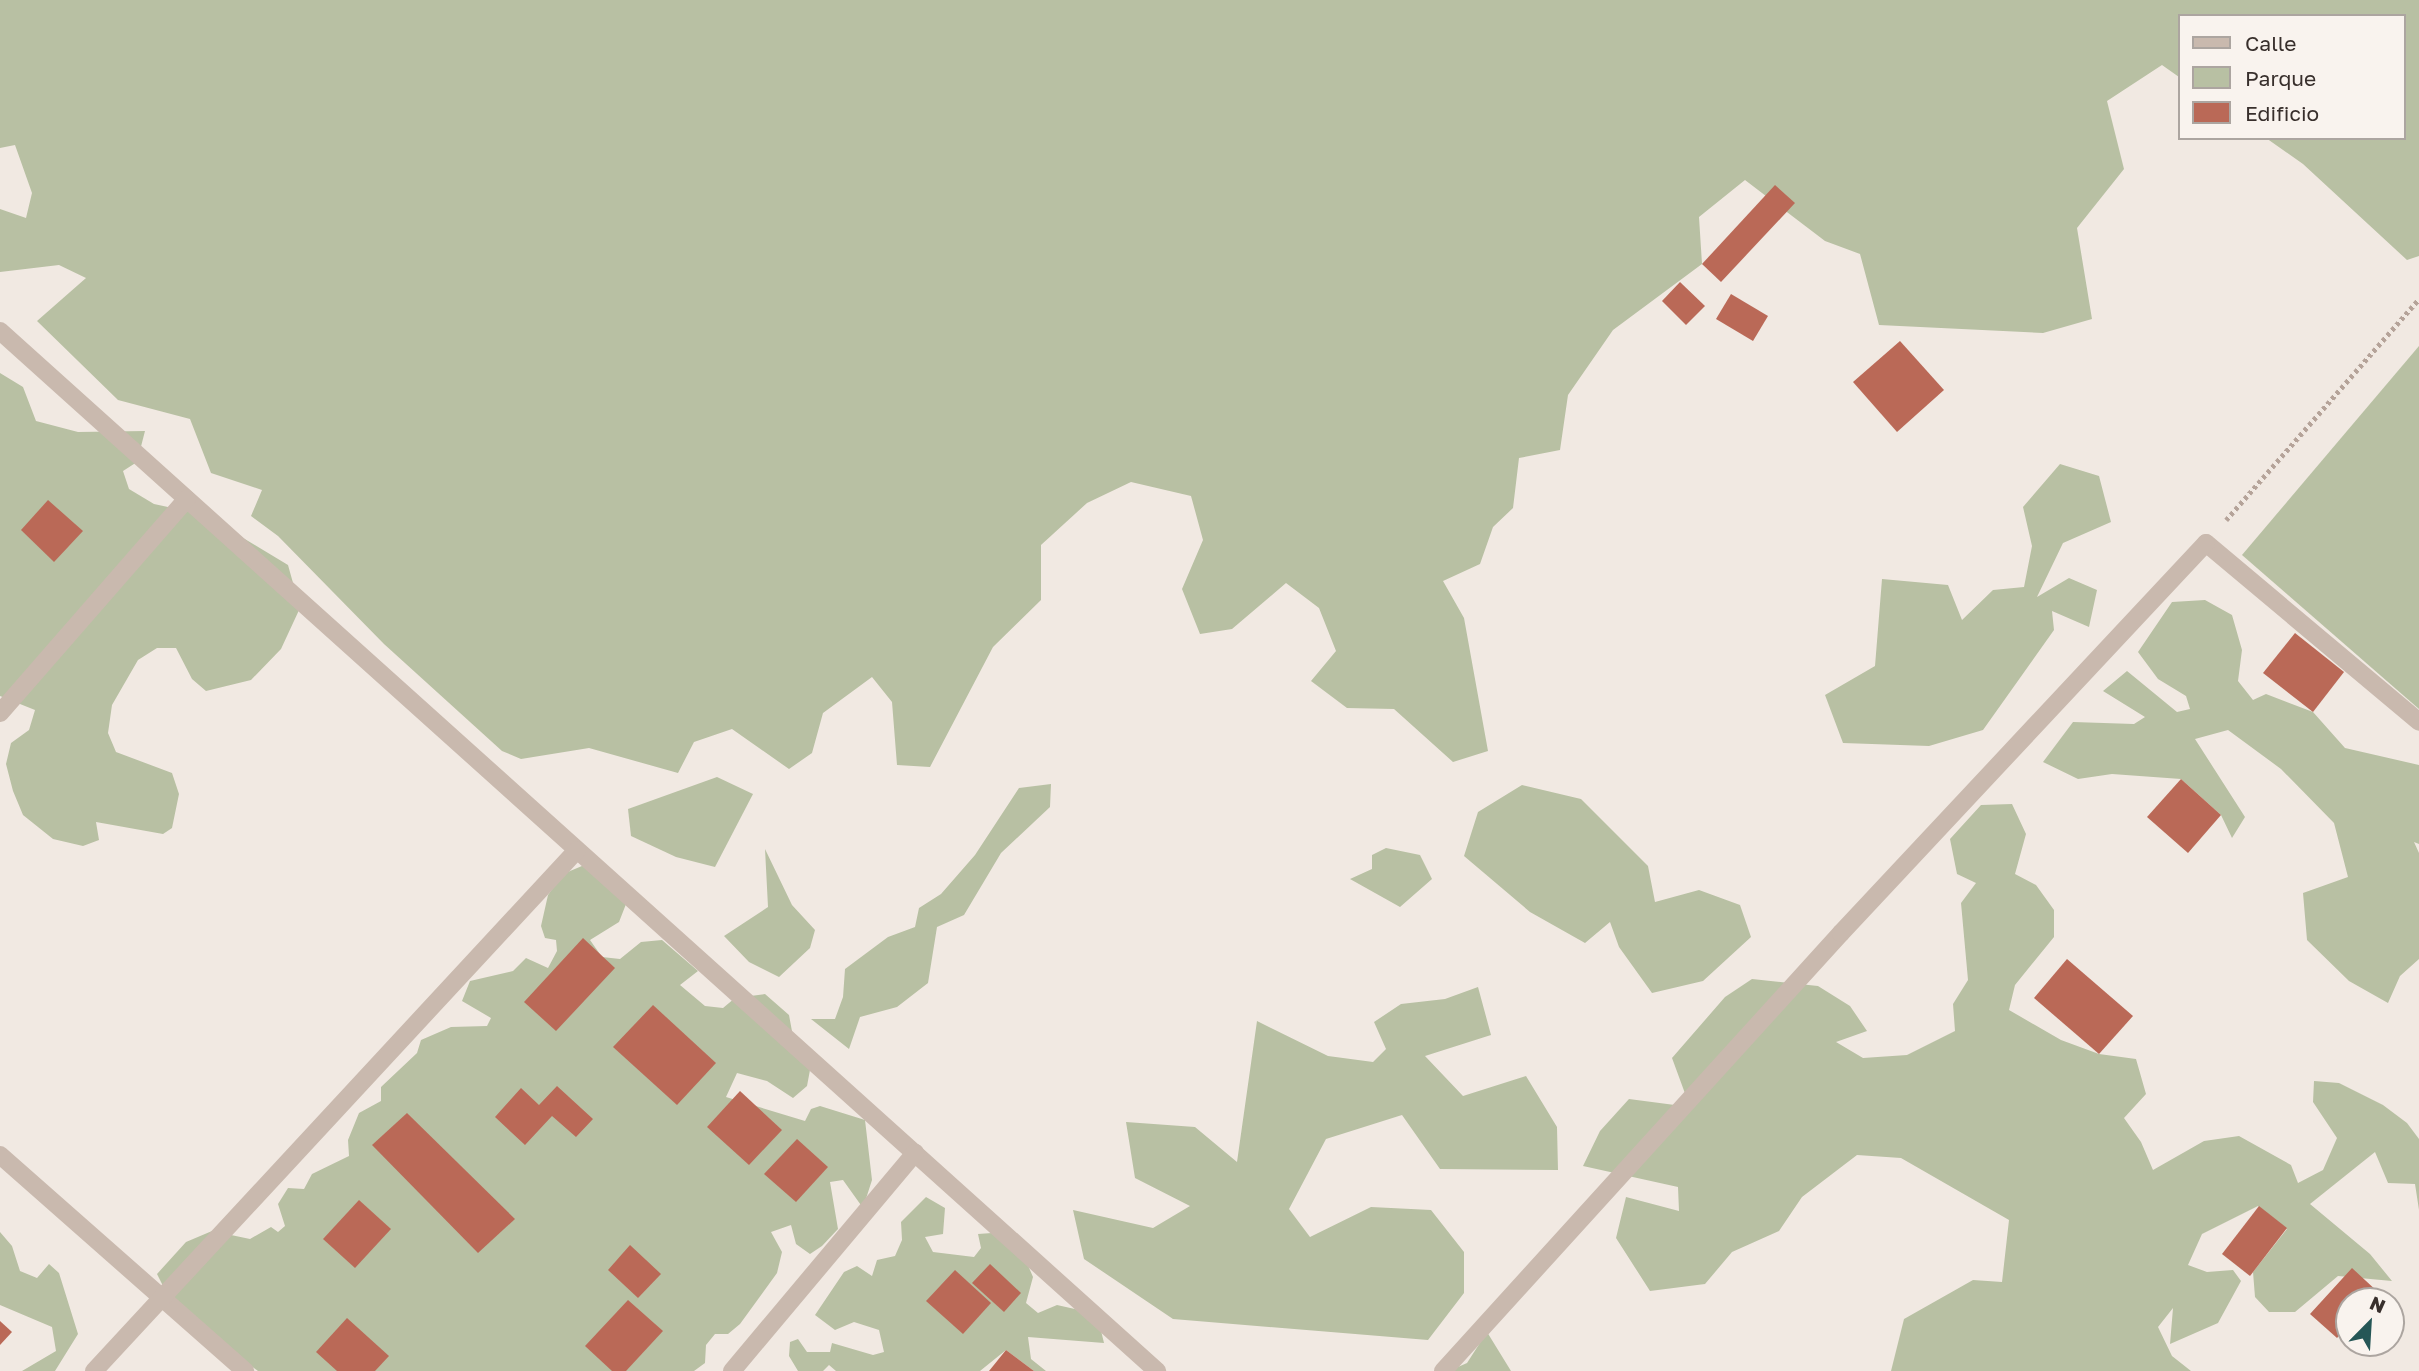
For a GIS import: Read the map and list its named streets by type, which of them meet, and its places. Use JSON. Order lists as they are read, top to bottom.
{
  "legend": ["Calle", "Parque", "Edificio"],
  "north": "top right"
}
